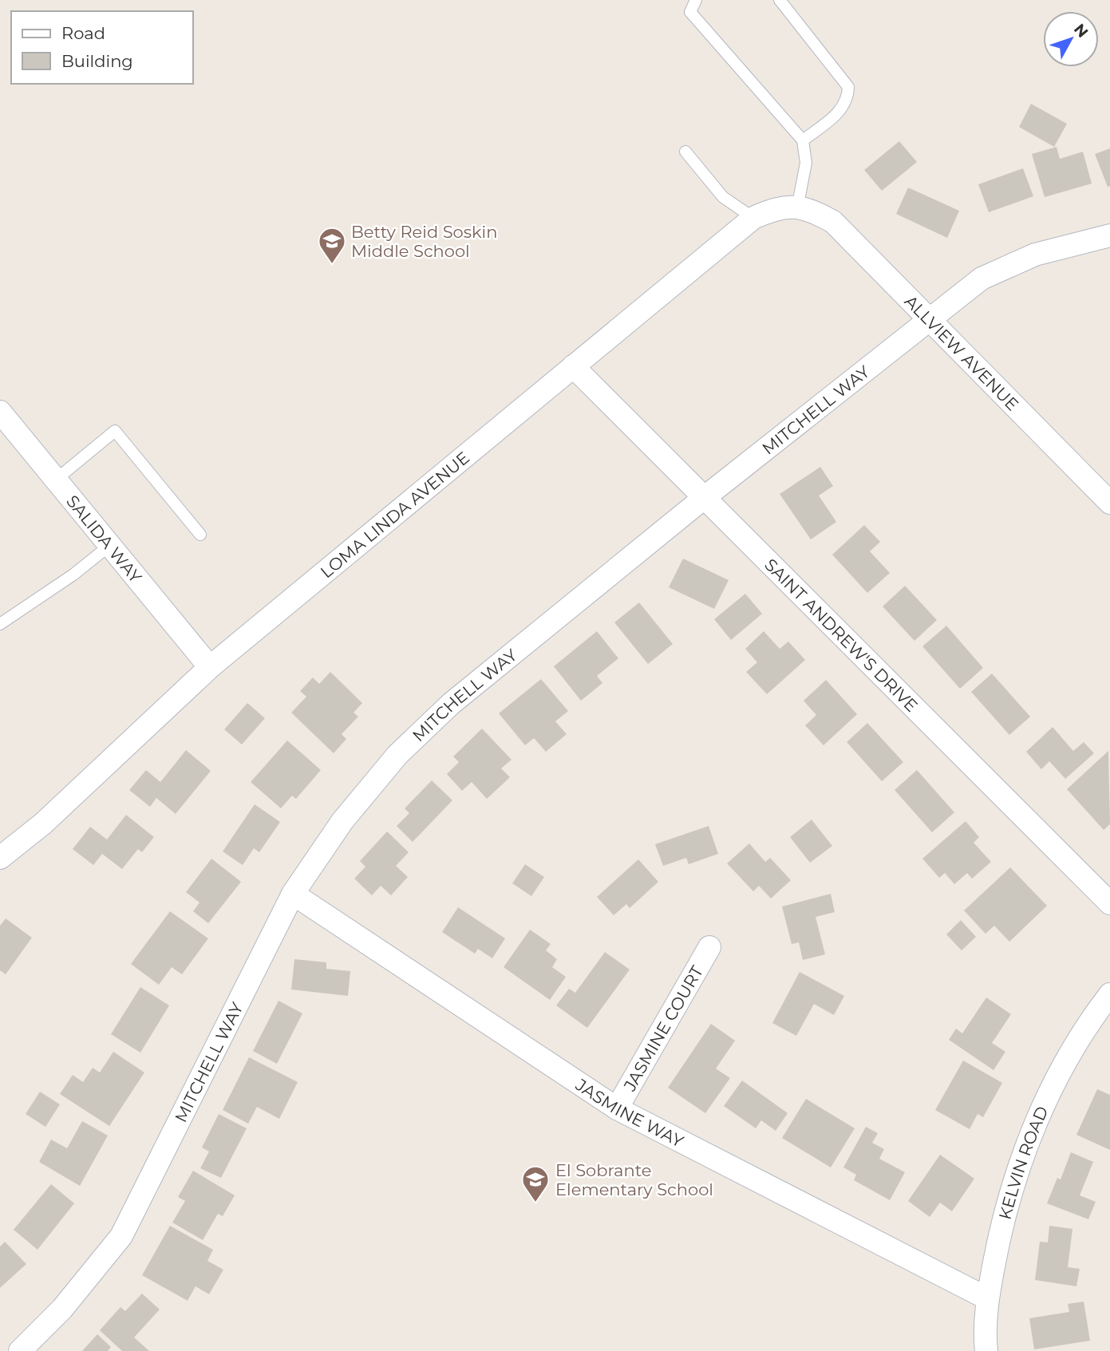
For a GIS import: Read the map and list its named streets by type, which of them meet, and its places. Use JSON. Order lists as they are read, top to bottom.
{
  "streets": {
    "street": [
      "ALLVIEW AVENUE",
      "MITCHELL WAY",
      "LOMA LINDA AVENUE",
      "SALIDA WAY",
      "SAINT ANDREW'S DRIVE",
      "JASMINE COURT",
      "JASMINE WAY",
      "KELVIN ROAD"
    ]
  },
  "crossings": [
    ["ALLVIEW AVENUE", "MITCHELL WAY"],
    ["ALLVIEW AVENUE", "LOMA LINDA AVENUE"],
    ["MITCHELL WAY", "SAINT ANDREW'S DRIVE"],
    ["MITCHELL WAY", "JASMINE WAY"],
    ["LOMA LINDA AVENUE", "SALIDA WAY"],
    ["LOMA LINDA AVENUE", "SAINT ANDREW'S DRIVE"],
    ["JASMINE COURT", "JASMINE WAY"],
    ["JASMINE WAY", "KELVIN ROAD"]
  ],
  "places": {
    "school or university": ["Betty Reid Soskin Middle School", "El Sobrante Elementary School"]
  },
  "legend": ["Road", "Building"],
  "north": "top right"
}
